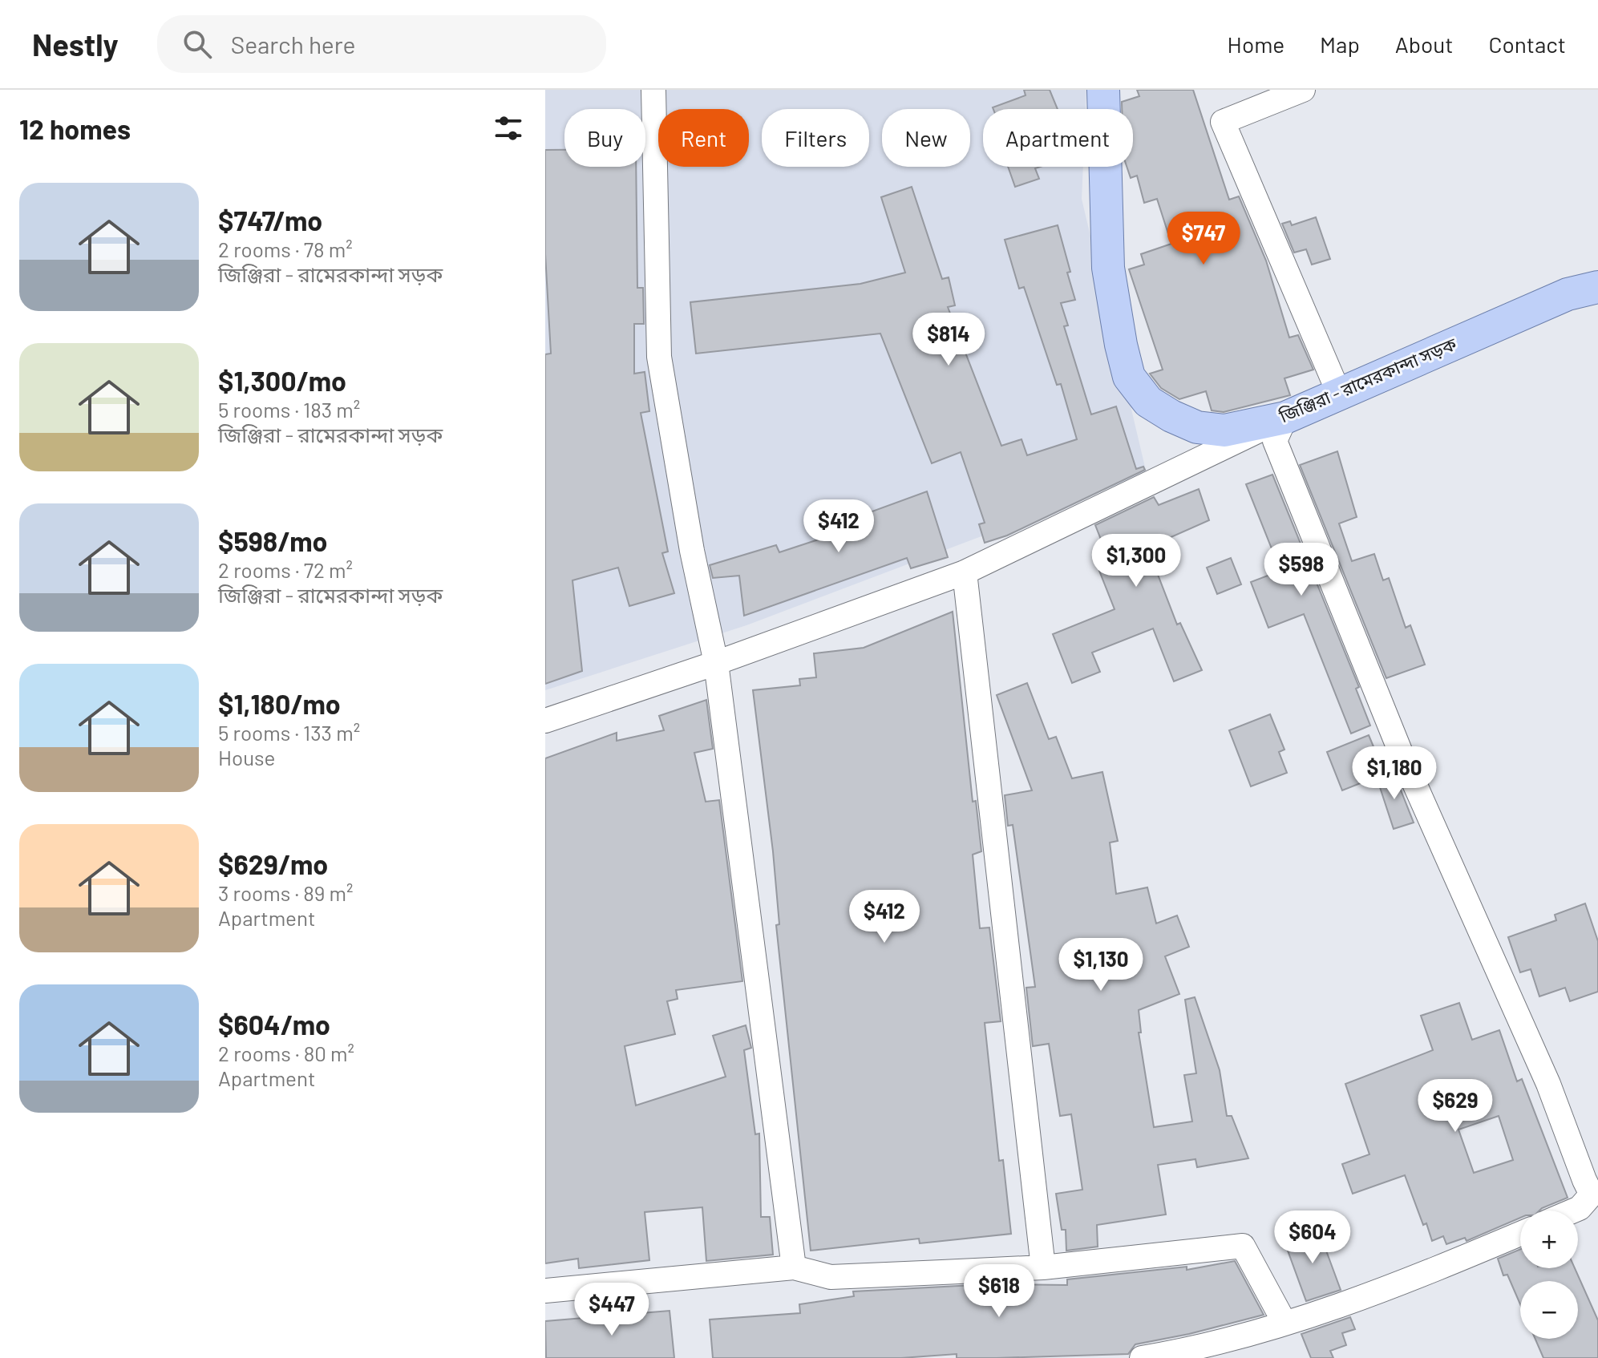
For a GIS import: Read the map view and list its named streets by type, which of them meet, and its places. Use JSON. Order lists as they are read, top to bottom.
{
  "streets": {
    "main road": ["জিঞ্জিরা - রামেরকান্দা সড়ক"]
  },
  "page": {
    "header": "Nestly",
    "search": "Search here",
    "nav": [
      "Home",
      "Map",
      "About",
      "Contact"
    ],
    "heading": "12 homes",
    "chip": [
      "Buy",
      "Rent",
      "Filters",
      "New",
      "Apartment"
    ],
    "list": [
      {
        "name": "$747/mo",
        "note": "2 rooms · 78 m² · জিঞ্জিরা - রামেরকান্দা সড়ক"
      },
      {
        "name": "$1,300/mo",
        "note": "5 rooms · 183 m² · জিঞ্জিরা - রামেরকান্দা সড়ক"
      },
      {
        "name": "$598/mo",
        "note": "2 rooms · 72 m² · জিঞ্জিরা - রামেরকান্দা সড়ক"
      },
      {
        "name": "$1,180/mo",
        "note": "5 rooms · 133 m² · House"
      },
      {
        "name": "$629/mo",
        "note": "3 rooms · 89 m² · Apartment"
      },
      {
        "name": "$604/mo",
        "note": "2 rooms · 80 m² · Apartment"
      }
    ],
    "price": [
      "$747",
      "$814",
      "$412",
      "$1,300",
      "$598",
      "$1,180",
      "$412",
      "$1,130",
      "$629",
      "$604",
      "$618",
      "$447"
    ],
    "map_buttons": ["+", "−"]
  }
}
